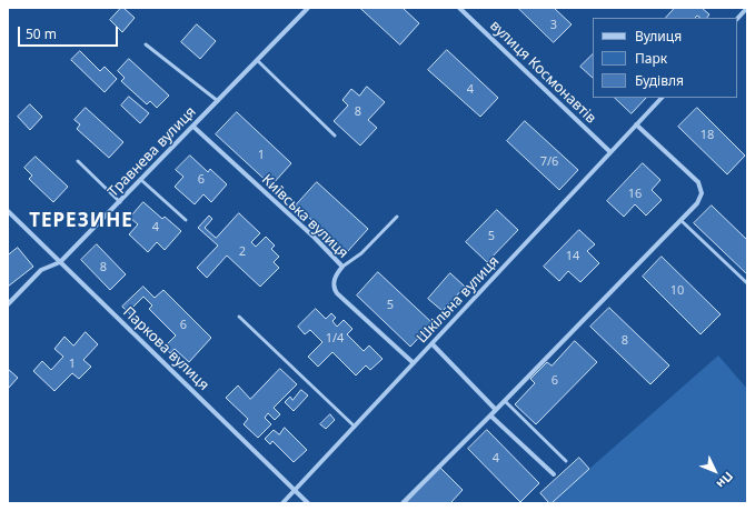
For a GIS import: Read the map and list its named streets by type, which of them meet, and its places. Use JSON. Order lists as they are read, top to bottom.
{
  "streets": {
    "street": [
      "вулиця Космонавтів",
      "Травнева вулиця",
      "Київська вулиця",
      "Шкільна вулиця",
      "Паркова вулиця"
    ]
  },
  "crossings": [
    ["вулиця Космонавтів", "Шкільна вулиця"],
    ["Травнева вулиця", "Київська вулиця"],
    ["Травнева вулиця", "Паркова вулиця"],
    ["Київська вулиця", "Шкільна вулиця"],
    ["Шкільна вулиця", "Паркова вулиця"]
  ],
  "districts": ["ТЕРЕЗИНЕ"],
  "house_numbers": [
    "3",
    "4",
    "8",
    "18",
    "1",
    "7/6",
    "6",
    "16",
    "4",
    "5",
    "2",
    "14",
    "8",
    "10",
    "5",
    "6",
    "1/4",
    "8",
    "1",
    "6",
    "4"
  ],
  "legend": ["Вулиця", "Парк", "Будівля"],
  "scale_bar": "50 m",
  "north": "bottom right"
}
